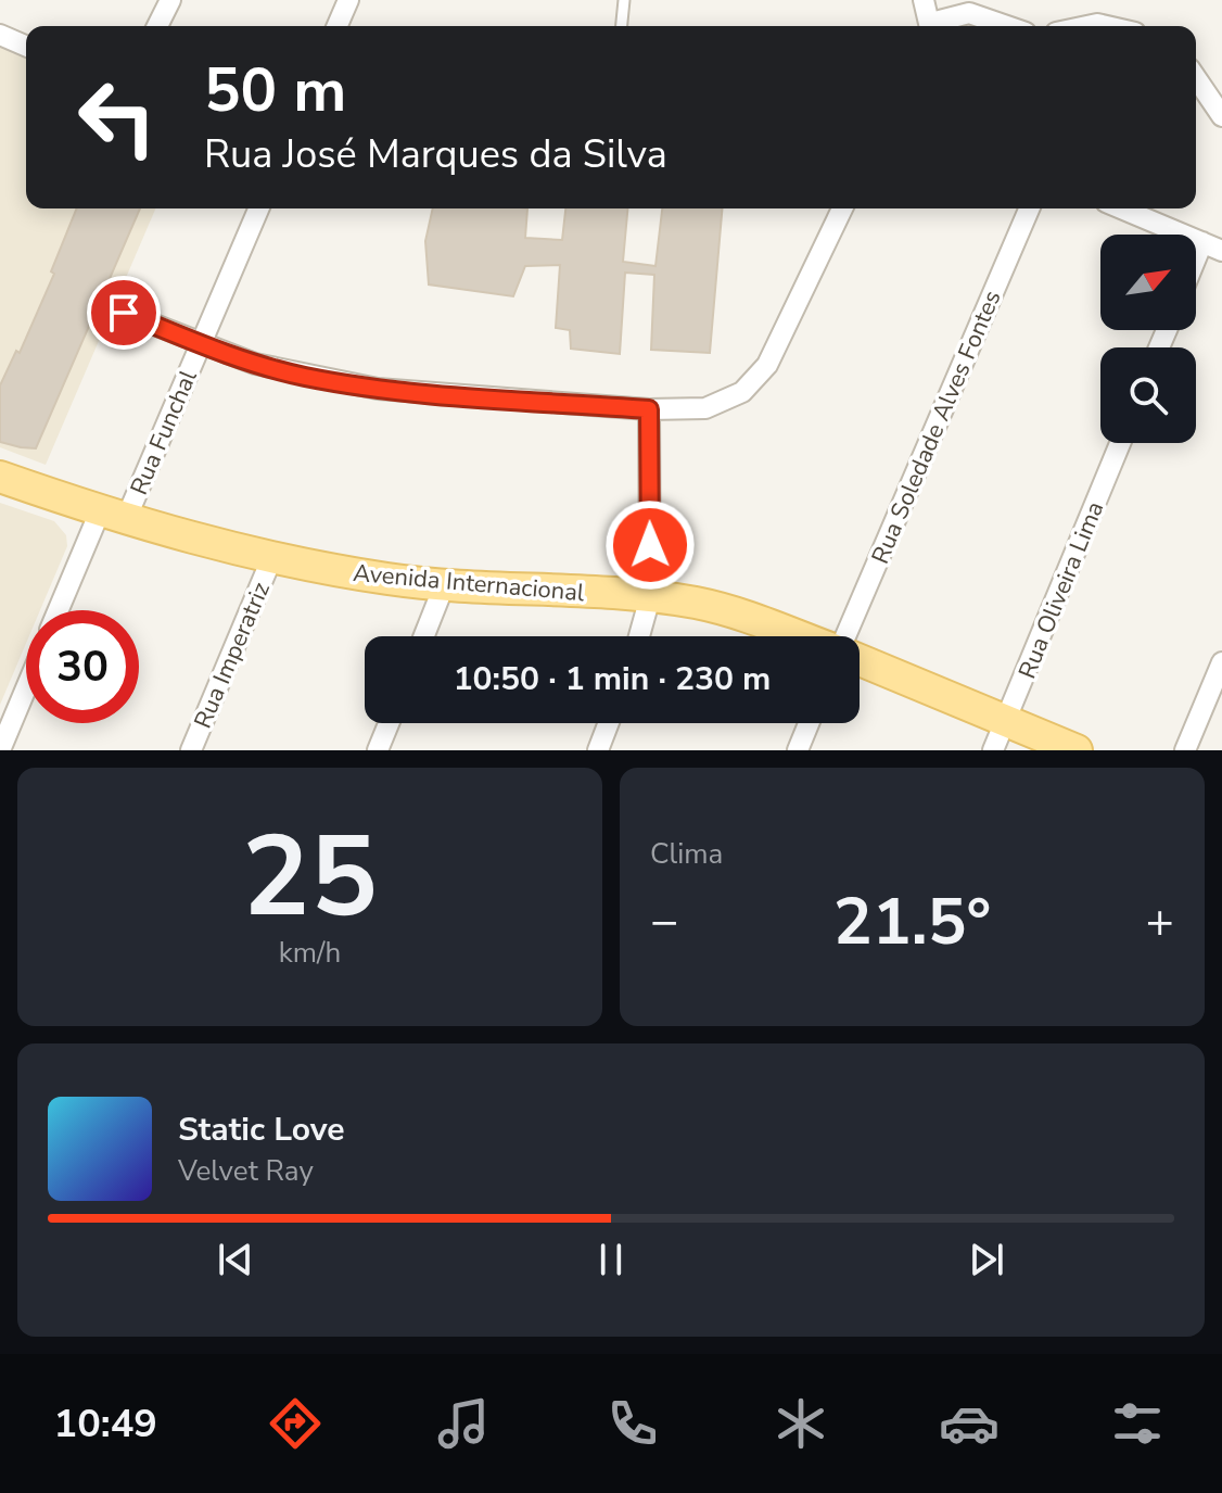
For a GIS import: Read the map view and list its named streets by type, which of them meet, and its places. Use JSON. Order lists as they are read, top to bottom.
{
  "streets": {
    "main road": ["Avenida Internacional"],
    "street": [
      "Rua Soledade Alves Fontes",
      "Rua Funchal",
      "Rua Oliveira Lima",
      "Rua Imperatriz"
    ]
  },
  "crossings": [
    ["Rua Funchal", "Avenida Internacional"],
    ["Avenida Internacional", "Rua Oliveira Lima"],
    ["Avenida Internacional", "Rua Imperatriz"]
  ],
  "north": "top right",
  "page": {
    "turn": ["50 m", "Rua José Marques da Silva"],
    "limit": "30",
    "trip": "10:50 · 1 min · 230 m",
    "tile": [
      ["25", "km/h"],
      "Clima"
    ],
    "heat": ["−", "21.5°", "+"],
    "song": ["Static Love", "Velvet Ray"],
    "tabs": "10:49"
  }
}
